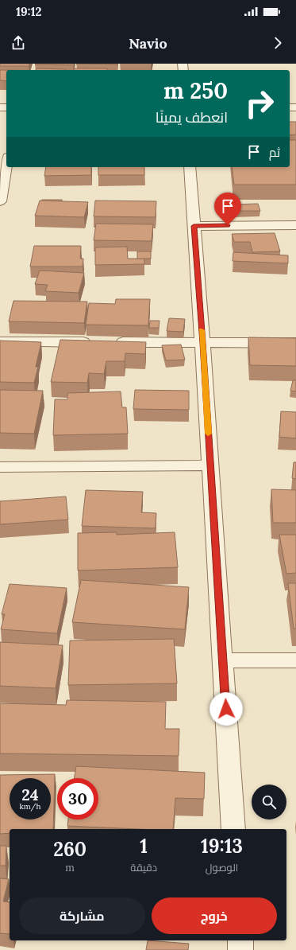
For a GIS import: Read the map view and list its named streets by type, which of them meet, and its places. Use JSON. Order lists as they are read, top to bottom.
{
  "page": {
    "status": "19:12",
    "header": "Navio",
    "turn": ["250 m", "انعطف يمينًا"],
    "then": "ثم",
    "speed": "24 km/h",
    "limit": "30",
    "eta": [
      "19:13",
      "الوصول",
      "1",
      "دقيقة",
      "260",
      "m"
    ],
    "buttons": ["خروج", "مشاركة"]
  }
}
